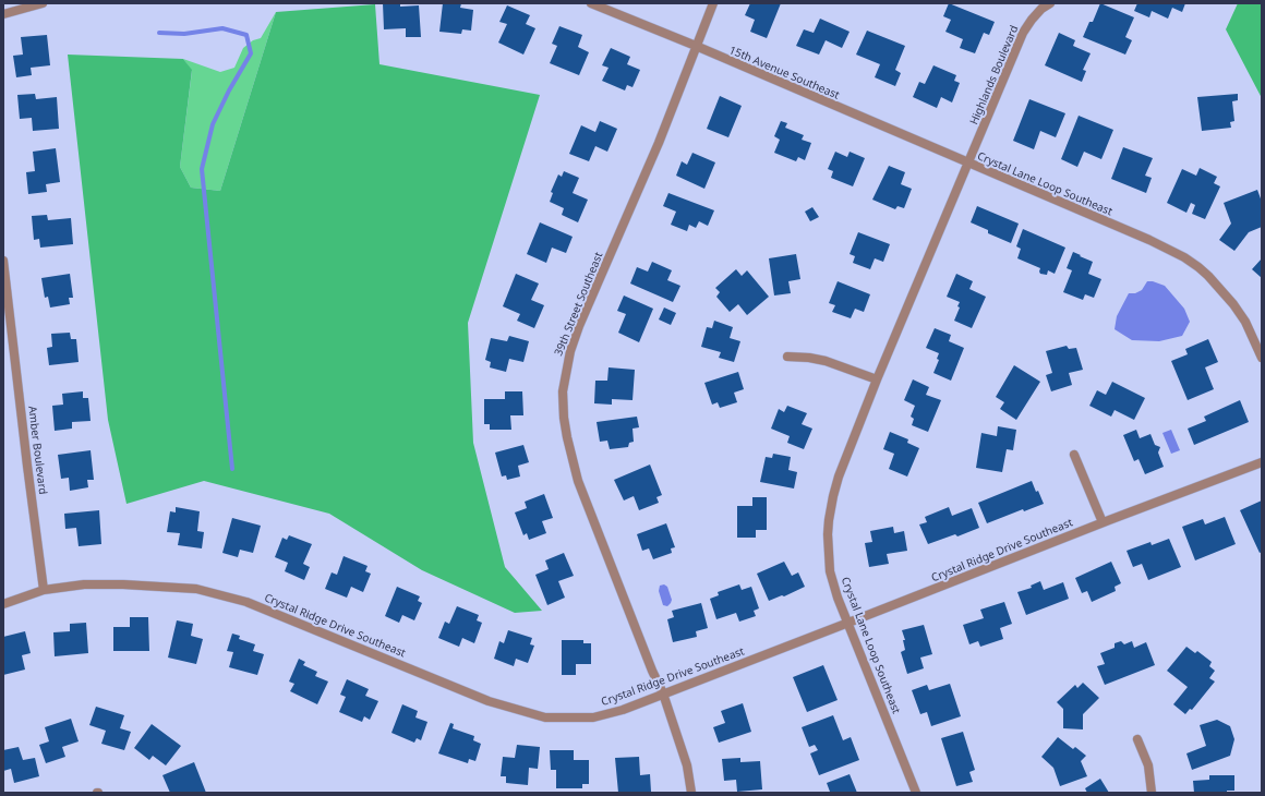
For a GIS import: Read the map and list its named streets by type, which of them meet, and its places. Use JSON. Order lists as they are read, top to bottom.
{
  "streets": {
    "street": [
      "15th Avenue Southeast",
      "Highlands Boulevard",
      "Crystal Lane Loop Southeast",
      "39th Street Southeast",
      "Amber Boulevard",
      "Crystal Ridge Drive Southeast"
    ]
  },
  "crossings": [
    ["15th Avenue Southeast", "Highlands Boulevard"],
    ["15th Avenue Southeast", "Crystal Lane Loop Southeast"],
    ["15th Avenue Southeast", "39th Street Southeast"],
    ["Highlands Boulevard", "Crystal Lane Loop Southeast"],
    ["Crystal Lane Loop Southeast", "Crystal Ridge Drive Southeast"],
    ["39th Street Southeast", "Crystal Ridge Drive Southeast"],
    ["Amber Boulevard", "Crystal Ridge Drive Southeast"]
  ]
}
